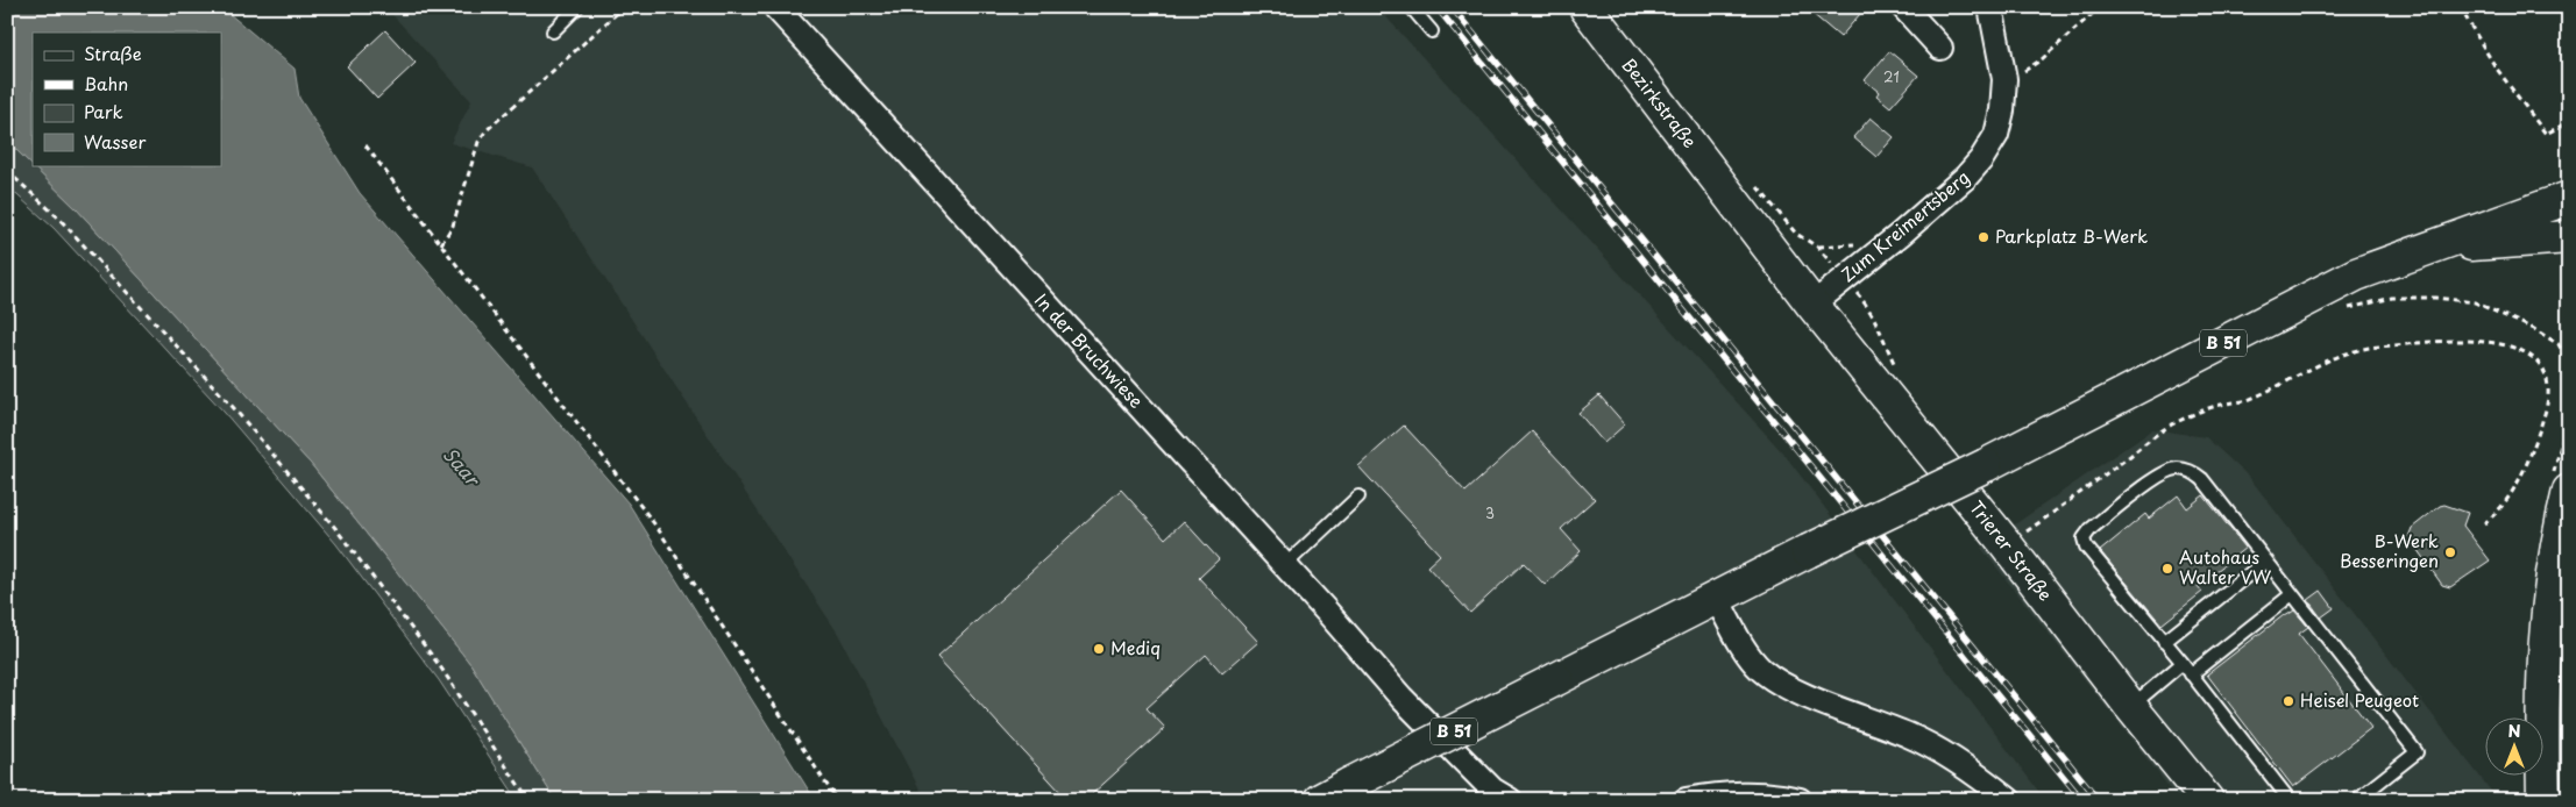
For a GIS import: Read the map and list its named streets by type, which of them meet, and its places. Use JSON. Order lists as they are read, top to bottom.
{
  "streets": {
    "main road": ["Bezirkstraße", "B 51", "Trierer Straße"],
    "street": ["Zum Kreimertsberg", "In der Bruchwiese"]
  },
  "crossings": [
    ["Bezirkstraße", "Zum Kreimertsberg"],
    ["Bezirkstraße", "Trierer Straße"],
    ["Zum Kreimertsberg", "Trierer Straße"]
  ],
  "water": ["Saar"],
  "places": [
    "Parkplatz B-Werk",
    "B-Werk Besseringen",
    "Autohaus Walter VW",
    "Mediq",
    "Heisel Peugeot"
  ],
  "house_numbers": ["21", "3"],
  "legend": [
    "Straße",
    "Bahn",
    "Park",
    "Wasser"
  ],
  "north": "top"
}
